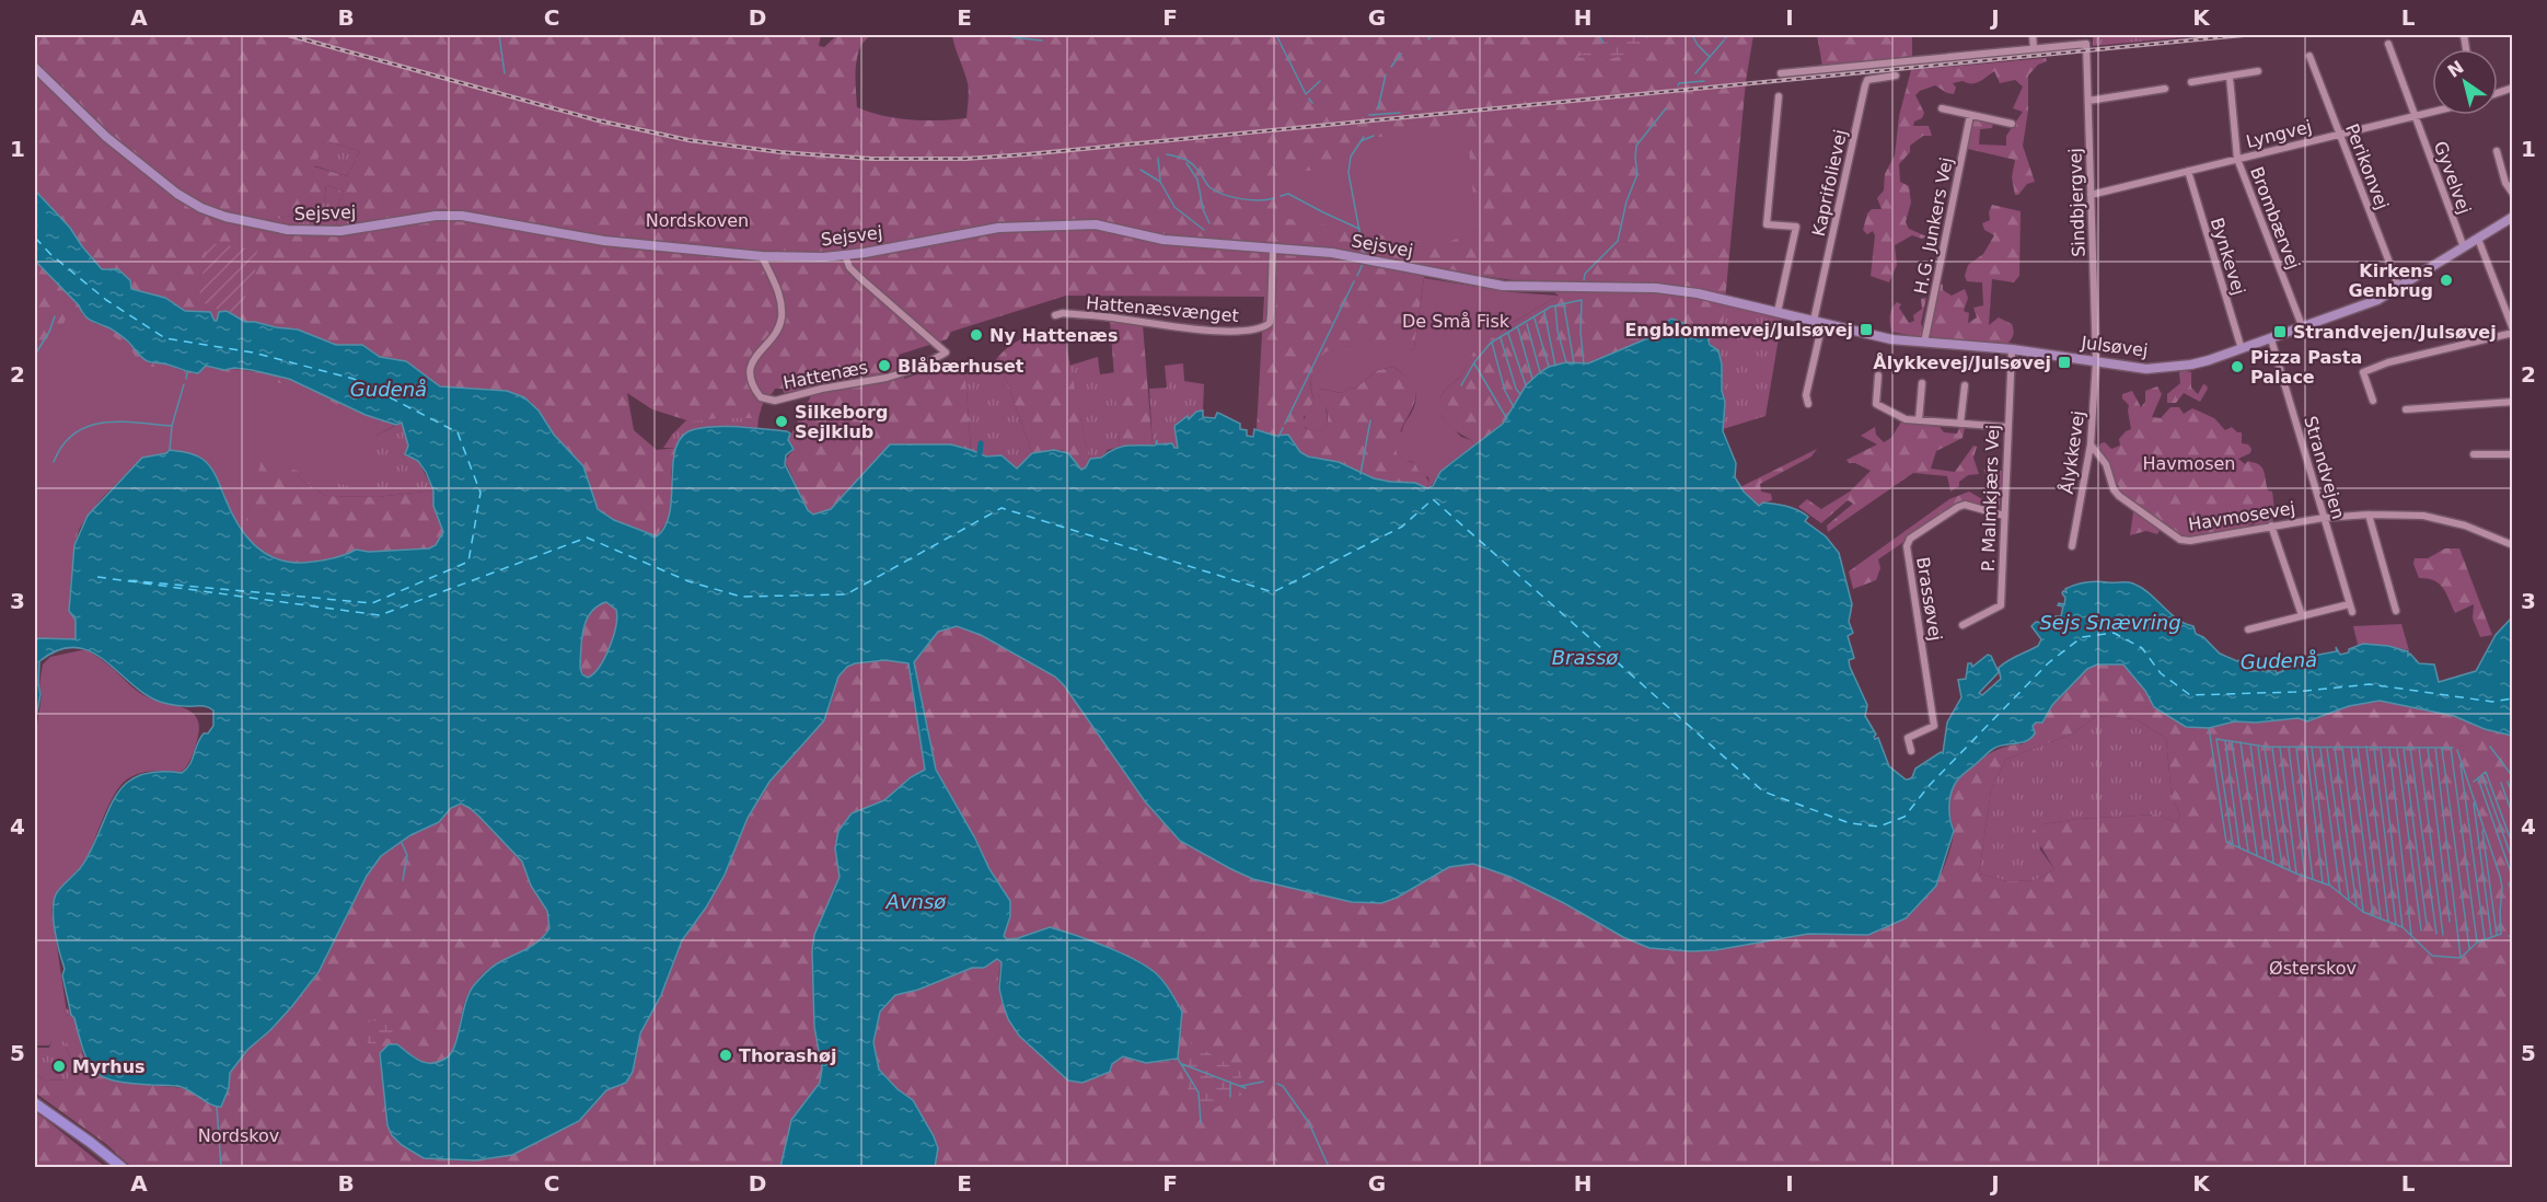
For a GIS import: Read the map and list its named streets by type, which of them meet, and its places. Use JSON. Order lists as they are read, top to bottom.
{
  "streets": {
    "street": [
      "Lyngvej",
      "Perikonvej",
      "Gyvelvej",
      "Kaprifolievej",
      "Sindbjergvej",
      "Sejsvej",
      "Brombærvej",
      "H.G. Junkers Vej",
      "Bynkevej",
      "Hattenæsvænget",
      "Julsøvej",
      "Hattenæs",
      "Ålykkevej",
      "Strandvejen",
      "P. Malmkjærs Vej",
      "Havmosevej",
      "Brassøvej"
    ]
  },
  "crossings": [
    ["Lyngvej", "Perikonvej"],
    ["Lyngvej", "Gyvelvej"],
    ["Lyngvej", "Sindbjergvej"],
    ["Lyngvej", "Brombærvej"],
    ["Lyngvej", "Bynkevej"],
    ["Perikonvej", "Julsøvej"],
    ["Gyvelvej", "Julsøvej"],
    ["Kaprifolievej", "Julsøvej"],
    ["Sindbjergvej", "Julsøvej"],
    ["Sindbjergvej", "Ålykkevej"],
    ["Sejsvej", "Hattenæsvænget"],
    ["Sejsvej", "Julsøvej"],
    ["Sejsvej", "Hattenæs"],
    ["Brombærvej", "Julsøvej"],
    ["H.G. Junkers Vej", "Julsøvej"],
    ["Bynkevej", "Julsøvej"],
    ["Julsøvej", "Ålykkevej"],
    ["Julsøvej", "Strandvejen"],
    ["Julsøvej", "P. Malmkjærs Vej"],
    ["Ålykkevej", "Havmosevej"],
    ["Strandvejen", "Havmosevej"],
    ["P. Malmkjærs Vej", "Brassøvej"]
  ],
  "water": [
    "Gudenå",
    "Sejs Snævring",
    "Brassø",
    "Avnsø"
  ],
  "parks": [
    "Nordskoven",
    "De Små Fisk",
    "Havmosen",
    "Østerskov",
    "Nordskov"
  ],
  "places": {
    "other": [
      "Kirkens Genbrug",
      "Ny Hattenæs",
      "Blåbærhuset",
      "Pizza Pasta Palace",
      "Silkeborg Sejlklub",
      "Thorashøj",
      "Myrhus"
    ],
    "transit": ["Engblommevej/Julsøvej", "Strandvejen/Julsøvej", "Ålykkevej/Julsøvej"]
  },
  "north": "top left",
  "grid": {
    "columns": [
      "A",
      "B",
      "C",
      "D",
      "E",
      "F",
      "G",
      "H",
      "I",
      "J",
      "K",
      "L"
    ],
    "rows": [
      "1",
      "2",
      "3",
      "4",
      "5"
    ]
  }
}
